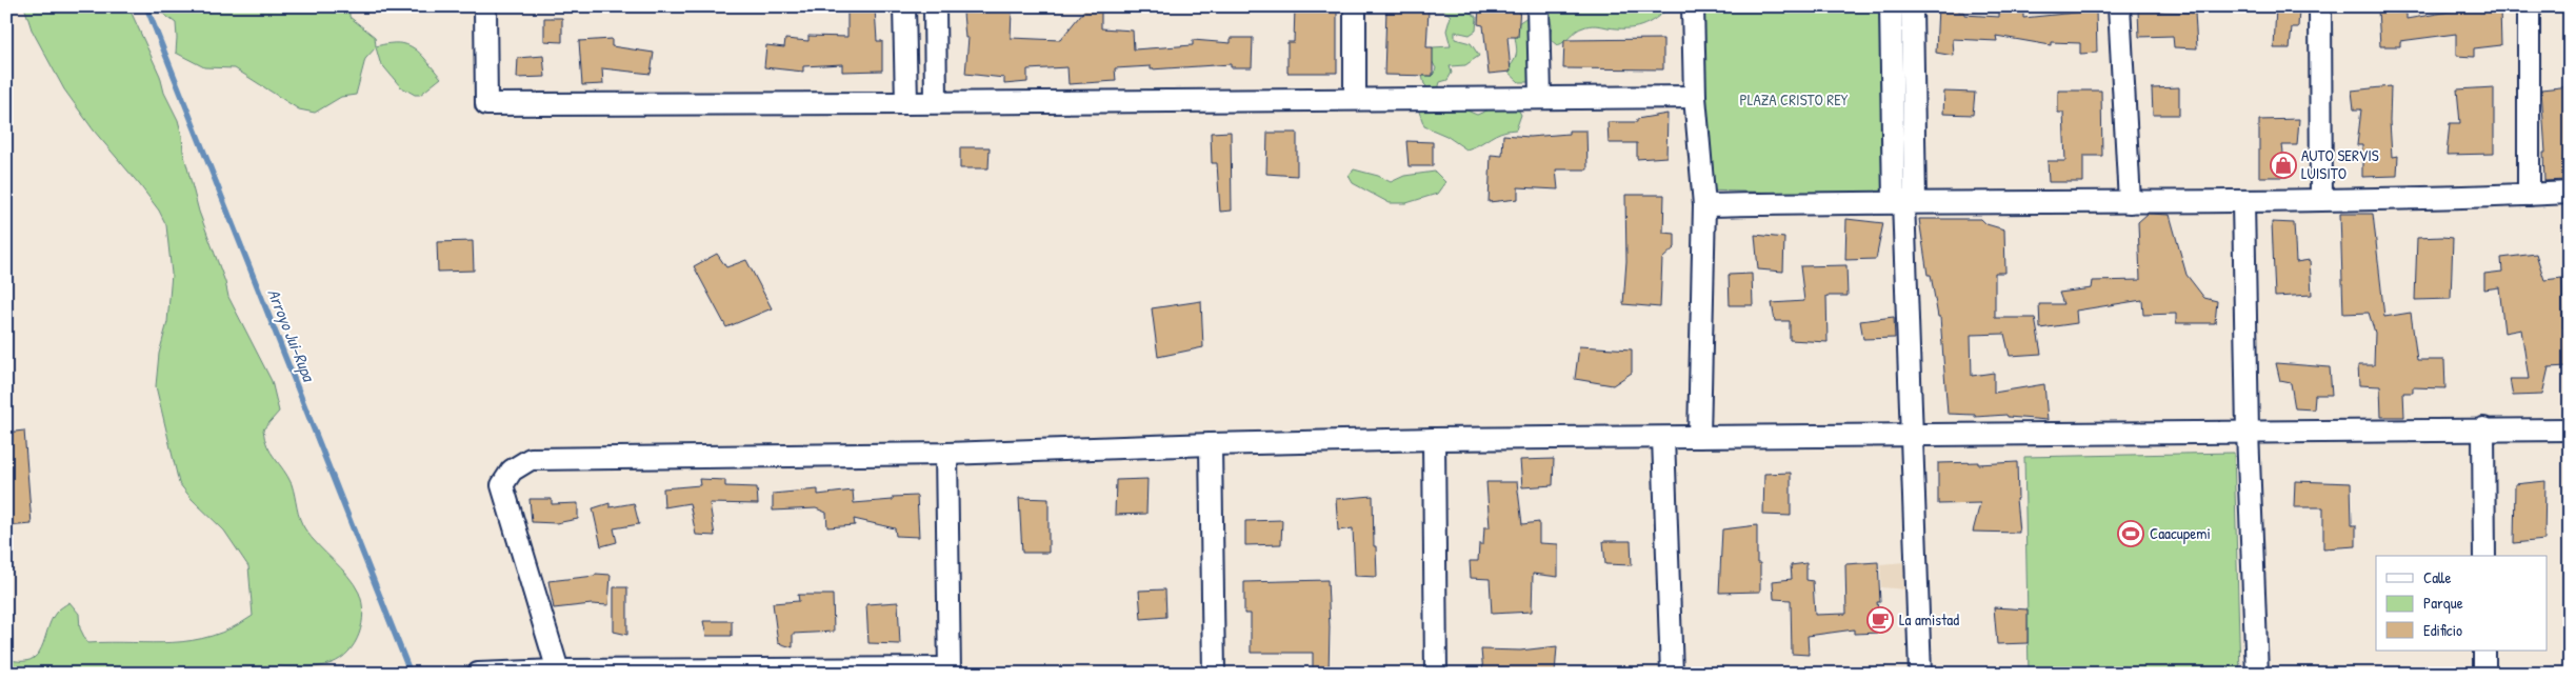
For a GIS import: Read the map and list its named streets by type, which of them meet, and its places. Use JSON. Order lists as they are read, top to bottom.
{
  "water": ["Arroyo Jui-Rupa"],
  "parks": ["PLAZA CRISTO REY"],
  "places": {
    "shop": ["AUTO SERVIS LUISITO"],
    "sports": ["Caacupemi"],
    "cafe": ["La amistad"]
  },
  "legend": ["Calle", "Parque", "Edificio"]
}
